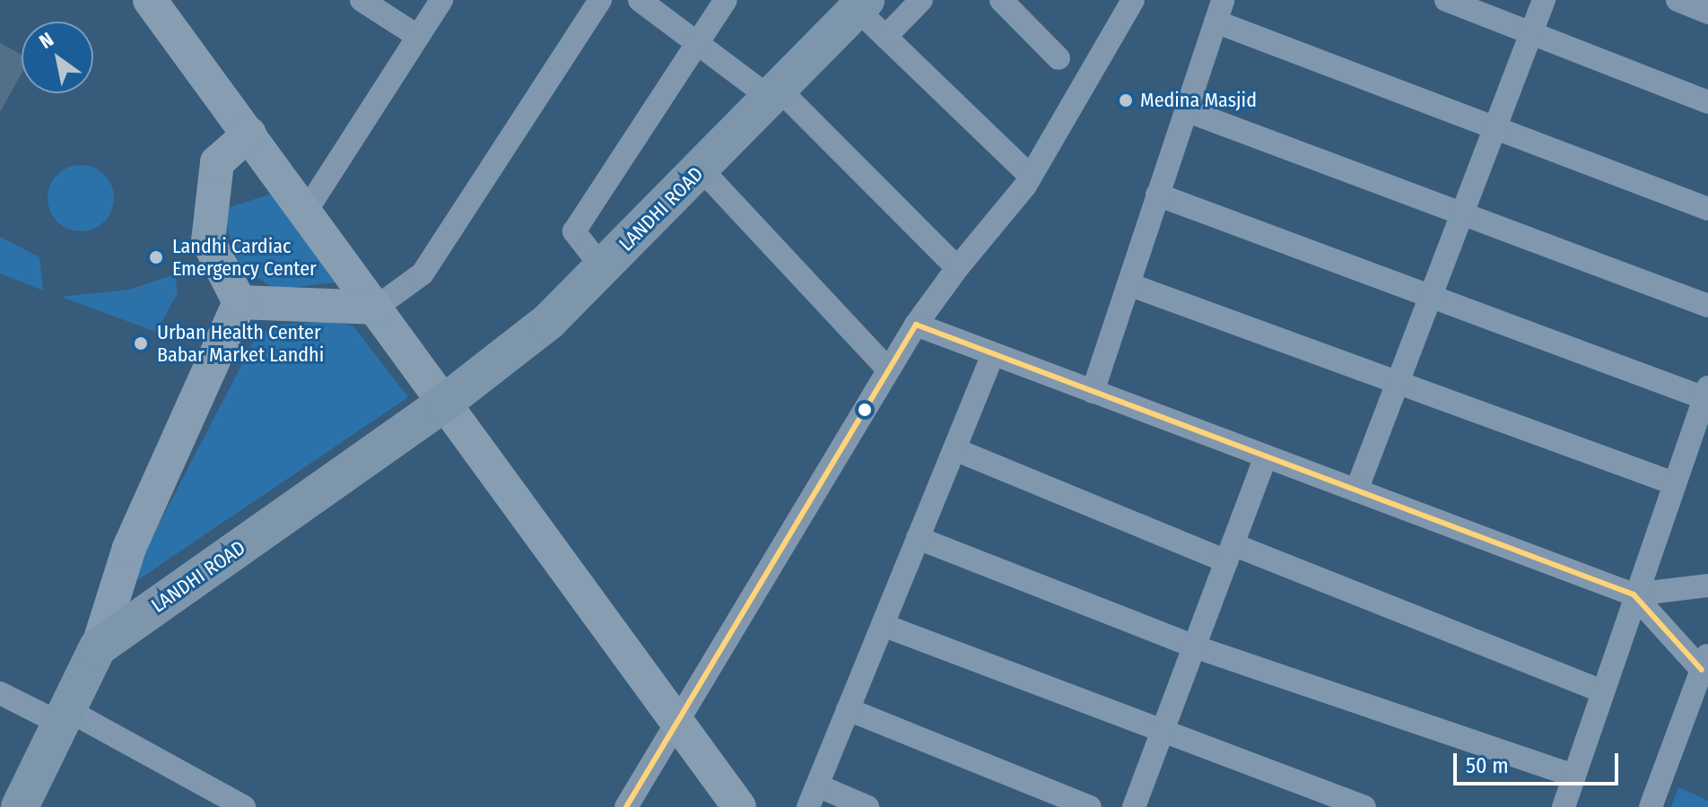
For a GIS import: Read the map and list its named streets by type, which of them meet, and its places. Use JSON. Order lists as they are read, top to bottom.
{
  "streets": {
    "main road": ["LANDHI ROAD"]
  },
  "places": ["Medina Masjid", "Landhi Cardiac Emergency Center", "Urban Health Center Babar Market Landhi"],
  "scale_bar": "50 m",
  "north": "top left"
}
